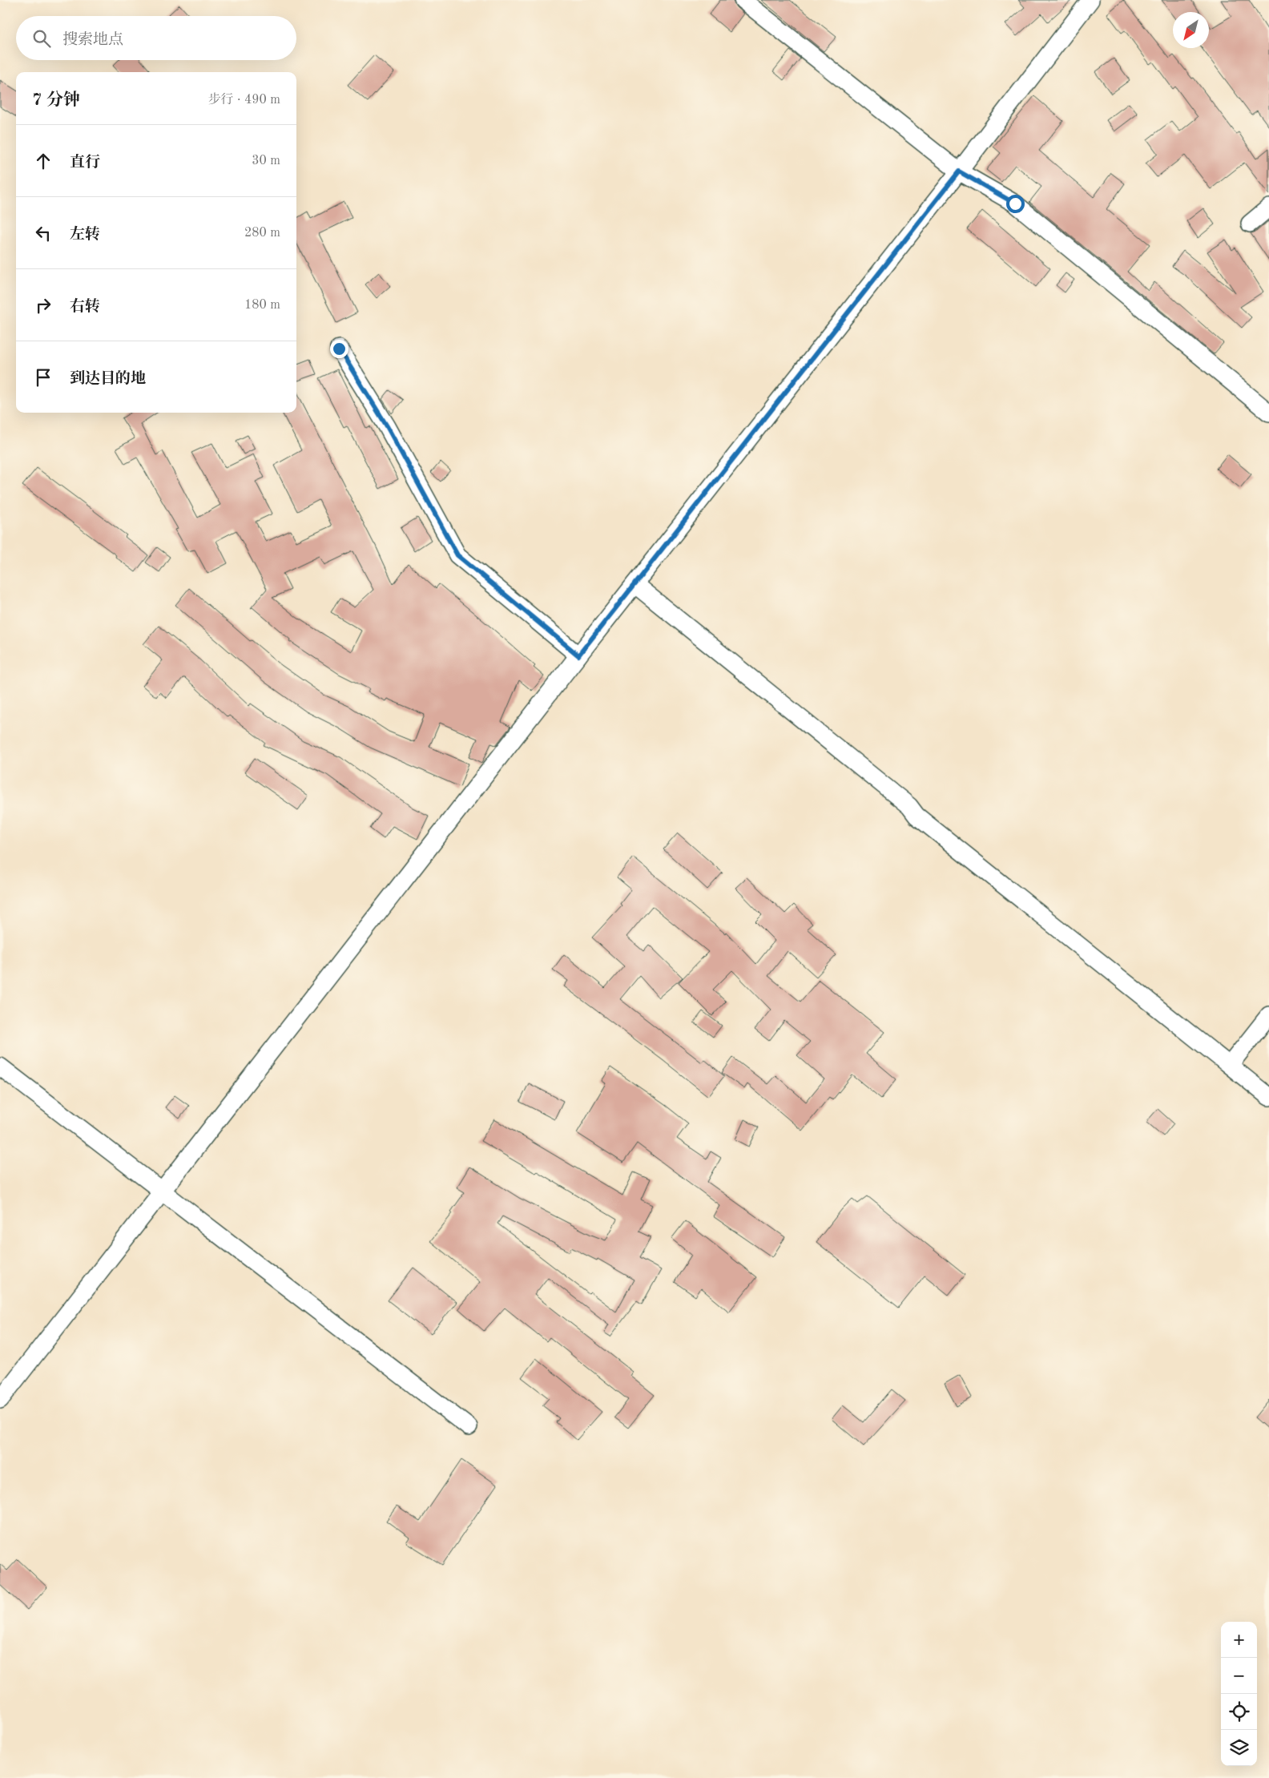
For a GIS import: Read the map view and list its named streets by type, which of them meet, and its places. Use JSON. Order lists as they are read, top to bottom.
{
  "north": "bottom left",
  "page": {
    "search": "搜索地点",
    "heading": ["7 分钟", "步行 · 490 m"],
    "list": [
      ["直行", "30 m"],
      ["左转", "280 m"],
      ["右转", "180 m"],
      "到达目的地"
    ],
    "map_buttons": ["+", "−"]
  }
}
